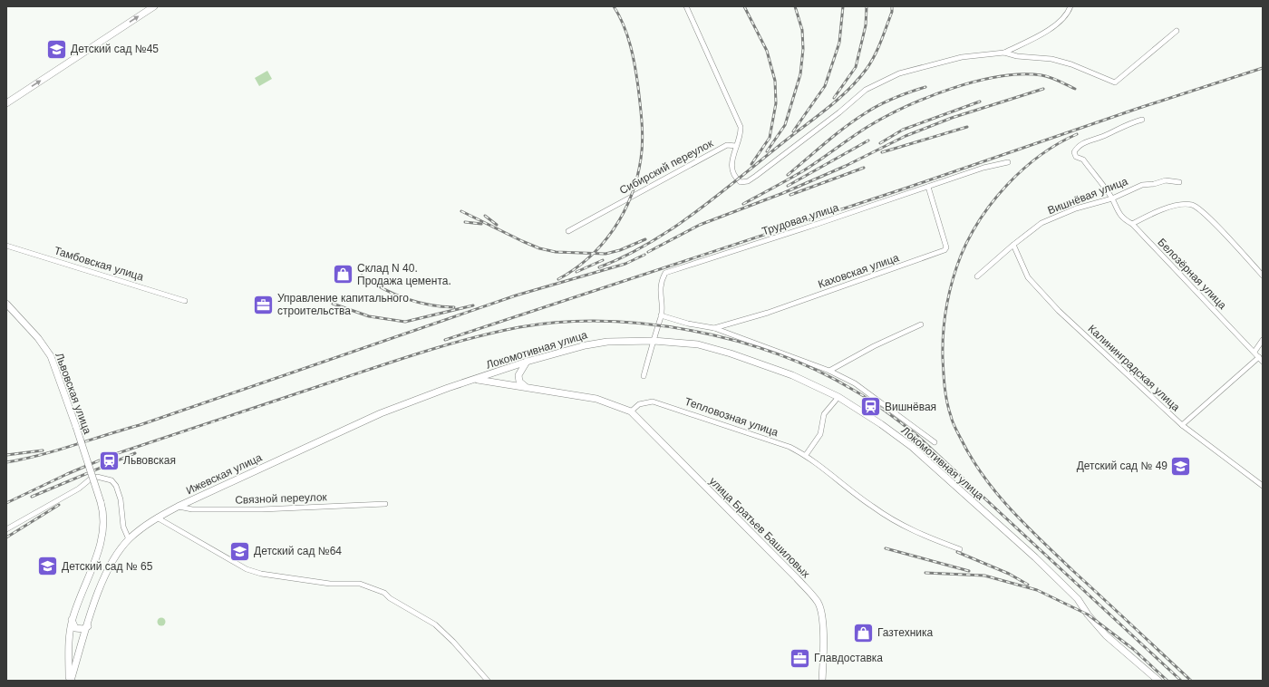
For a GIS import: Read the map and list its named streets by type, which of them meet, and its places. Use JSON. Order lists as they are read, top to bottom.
{
  "streets": {
    "street": [
      "Сибирский переулок",
      "Вишнёвая улица",
      "Трудовая улица",
      "Тамбовская улица",
      "Каховская улица",
      "Белозёрная улица",
      "Локомотивная улица",
      "Калининградская улица",
      "Львовская улица",
      "Тепловозная улица",
      "Ижевская улица",
      "Связной переулок",
      "улица Братьев Башиловых"
    ]
  },
  "crossings": [
    ["Вишнёвая улица", "Белозёрная улица"],
    ["Вишнёвая улица", "Калининградская улица"],
    ["Трудовая улица", "Каховская улица"],
    ["Трудовая улица", "Локомотивная улица"],
    ["Локомотивная улица", "Ижевская улица"],
    ["Львовская улица", "Ижевская улица"],
    ["Тепловозная улица", "улица Братьев Башиловых"],
    ["Ижевская улица", "Связной переулок"]
  ],
  "places": {
    "school or university": [
      "Детский сад №45",
      "Детский сад № 49",
      "Детский сад №64",
      "Детский сад № 65"
    ],
    "shop": ["Склад N 40. Продажа цемента.", "Газтехника"],
    "office": ["Управление капитального строительства", "Главдоставка"],
    "station": ["Вишнёвая", "Львовская"]
  }
}
